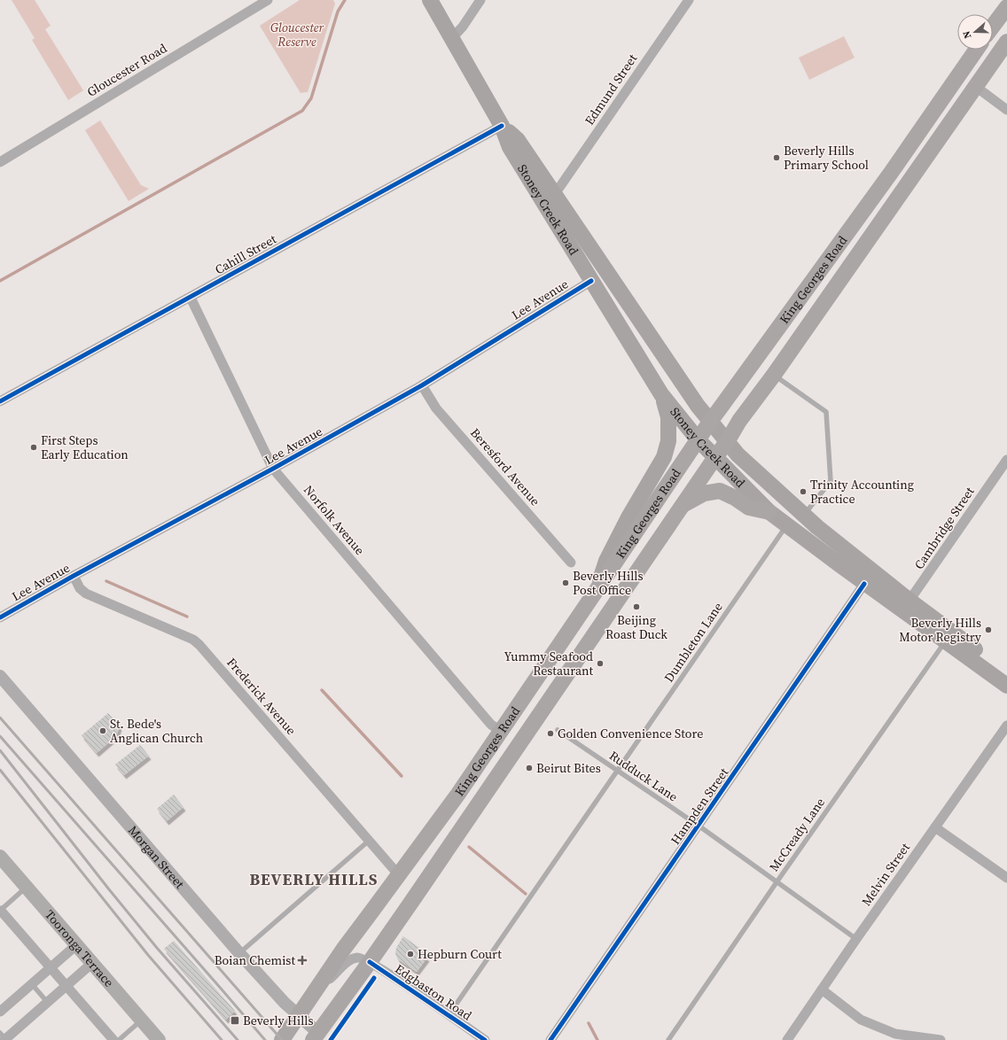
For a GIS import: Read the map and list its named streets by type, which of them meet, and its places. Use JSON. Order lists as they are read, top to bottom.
{
  "streets": {
    "highway": ["King Georges Road"],
    "main road": ["Stoney Creek Road", "Tooronga Terrace"],
    "street": [
      "Gloucester Road",
      "Edmund Street",
      "Cahill Street",
      "Lee Avenue",
      "Beresford Avenue",
      "Norfolk Avenue",
      "Cambridge Street",
      "Frederick Avenue",
      "Hampden Street",
      "Morgan Street",
      "Melvin Street",
      "Edgbaston Road"
    ],
    "lane": ["Dumbleton Lane", "Rudduck Lane", "McCready Lane"]
  },
  "crossings": [
    ["Edmund Street", "Stoney Creek Road"],
    ["Stoney Creek Road", "Cahill Street"],
    ["Stoney Creek Road", "King Georges Road"],
    ["Stoney Creek Road", "Lee Avenue"],
    ["Stoney Creek Road", "Cambridge Street"],
    ["Stoney Creek Road", "Dumbleton Lane"],
    ["Stoney Creek Road", "Hampden Street"],
    ["Stoney Creek Road", "McCready Lane"],
    ["Cahill Street", "Norfolk Avenue"],
    ["King Georges Road", "Norfolk Avenue"],
    ["King Georges Road", "Frederick Avenue"],
    ["King Georges Road", "Morgan Street"],
    ["King Georges Road", "Edgbaston Road"],
    ["Lee Avenue", "Beresford Avenue"],
    ["Lee Avenue", "Norfolk Avenue"],
    ["Lee Avenue", "Frederick Avenue"],
    ["Dumbleton Lane", "Rudduck Lane"],
    ["Dumbleton Lane", "Edgbaston Road"],
    ["Rudduck Lane", "Hampden Street"],
    ["Rudduck Lane", "McCready Lane"],
    ["Rudduck Lane", "Melvin Street"]
  ],
  "districts": ["BEVERLY HILLS"],
  "parks": ["Gloucester Reserve"],
  "places": {
    "other": [
      "Beverly Hills Primary School",
      "First Steps Early Education",
      "Trinity Accounting Practice",
      "Beverly Hills Post Office",
      "Beijing Roast Duck",
      "Beverly Hills Motor Registry",
      "Yummy Seafood Restaurant",
      "St. Bede's Anglican Church",
      "Golden Convenience Store",
      "Beirut Bites",
      "Hepburn Court"
    ],
    "health": ["Boian Chemist"],
    "transit": ["Beverly Hills"]
  },
  "north": "left"
}
